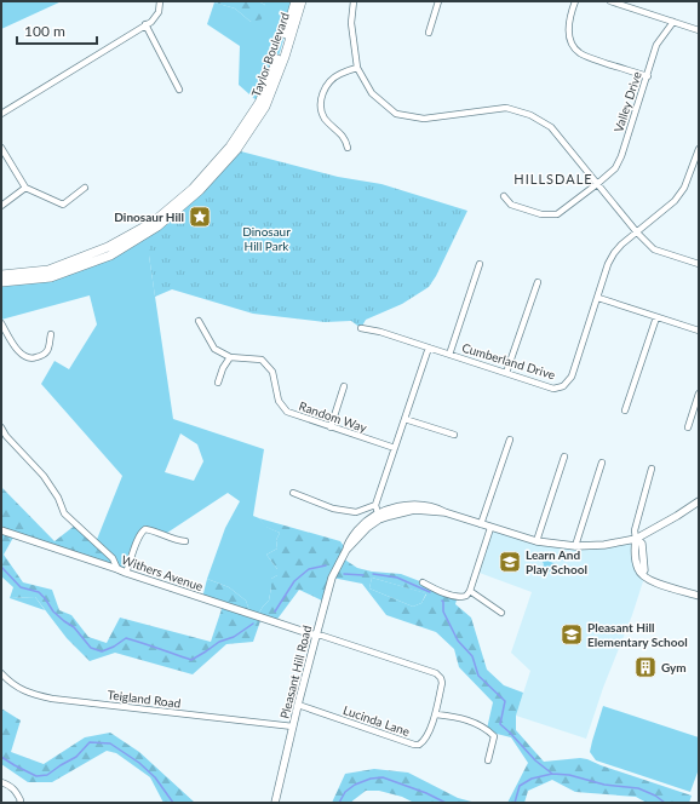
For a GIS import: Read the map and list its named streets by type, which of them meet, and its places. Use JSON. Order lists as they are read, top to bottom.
{
  "streets": {
    "main road": ["Taylor Boulevard"],
    "street": [
      "Valley Drive",
      "Cumberland Drive",
      "Random Way",
      "Withers Avenue",
      "Pleasant Hill Road",
      "Teigland Road",
      "Lucinda Lane"
    ]
  },
  "crossings": [
    ["Withers Avenue", "Pleasant Hill Road"],
    ["Withers Avenue", "Lucinda Lane"],
    ["Pleasant Hill Road", "Teigland Road"],
    ["Pleasant Hill Road", "Lucinda Lane"]
  ],
  "districts": ["HILLSDALE"],
  "parks": ["Dinosaur Hill Park"],
  "places": {
    "place": ["Dinosaur Hill"],
    "school or university": ["Learn And Play School", "Pleasant Hill Elementary School"],
    "building": ["Gym"]
  },
  "scale_bar": "100 m"
}
